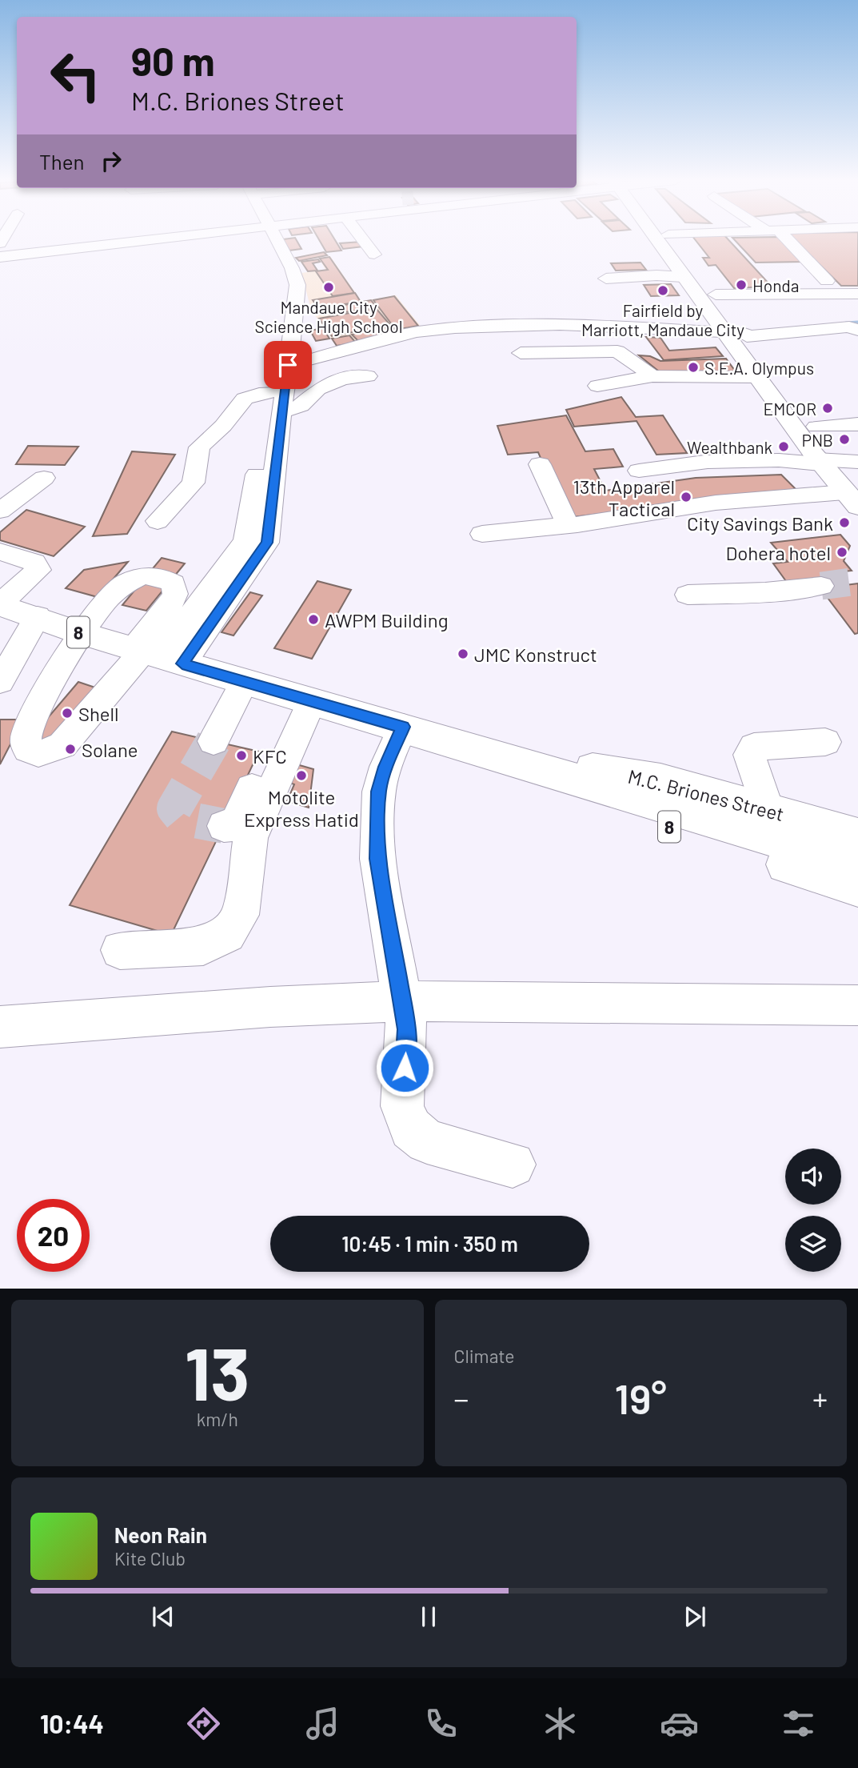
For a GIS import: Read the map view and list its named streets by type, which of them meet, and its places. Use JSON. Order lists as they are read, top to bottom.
{
  "streets": {
    "main road": ["8", "M.C. Briones Street"]
  },
  "places": [
    "Honda",
    "Mandaue City Science High School",
    "Fairfield by Marriott, Mandaue City",
    "S.E.A. Olympus",
    "EMCOR",
    "PNB",
    "Wealthbank",
    "13th Apparel Tactical",
    "City Savings Bank",
    "Dohera hotel",
    "AWPM Building",
    "JMC Konstruct",
    "Shell",
    "Solane",
    "KFC",
    "Motolite Express Hatid"
  ],
  "page": {
    "turn": ["90 m", "M.C. Briones Street"],
    "then": "Then",
    "limit": "20",
    "trip": "10:45 · 1 min · 350 m",
    "tile": [
      ["13", "km/h"],
      "Climate"
    ],
    "heat": ["−", "19°", "+"],
    "song": ["Neon Rain", "Kite Club"],
    "tabs": "10:44"
  }
}
